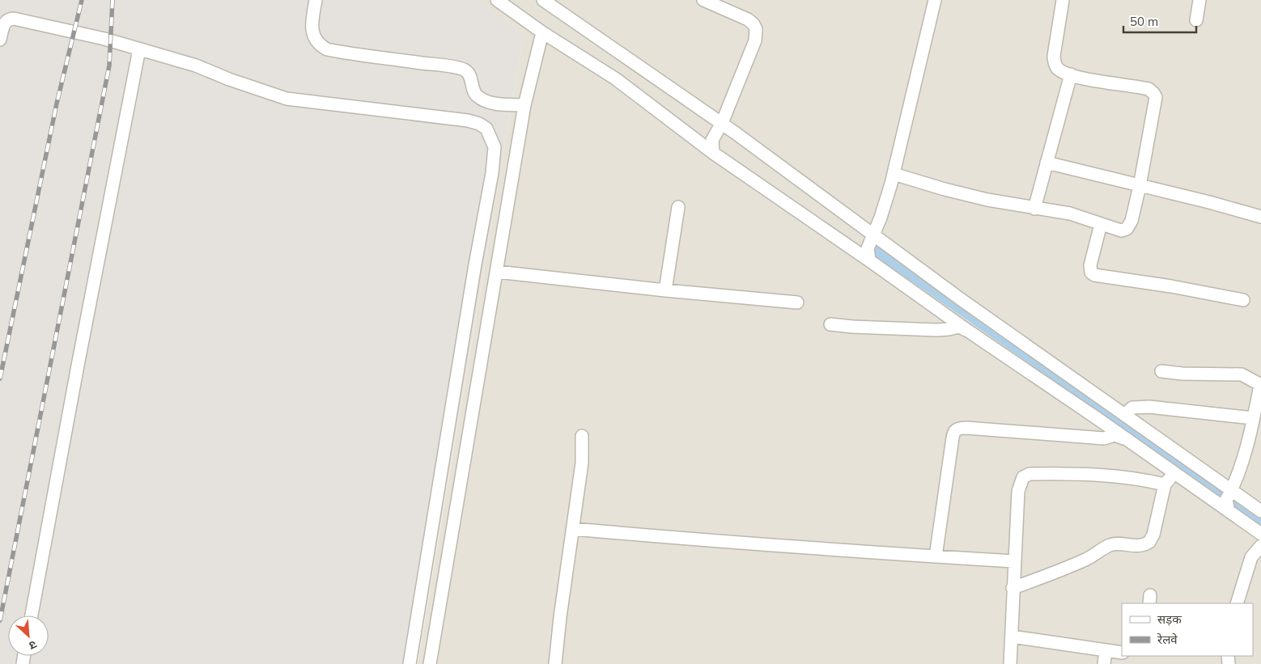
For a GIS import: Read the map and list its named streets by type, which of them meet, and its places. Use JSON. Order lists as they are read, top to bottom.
{
  "legend": ["सड़क", "रेलवे"],
  "scale_bar": "50 m",
  "north": "bottom right"
}
